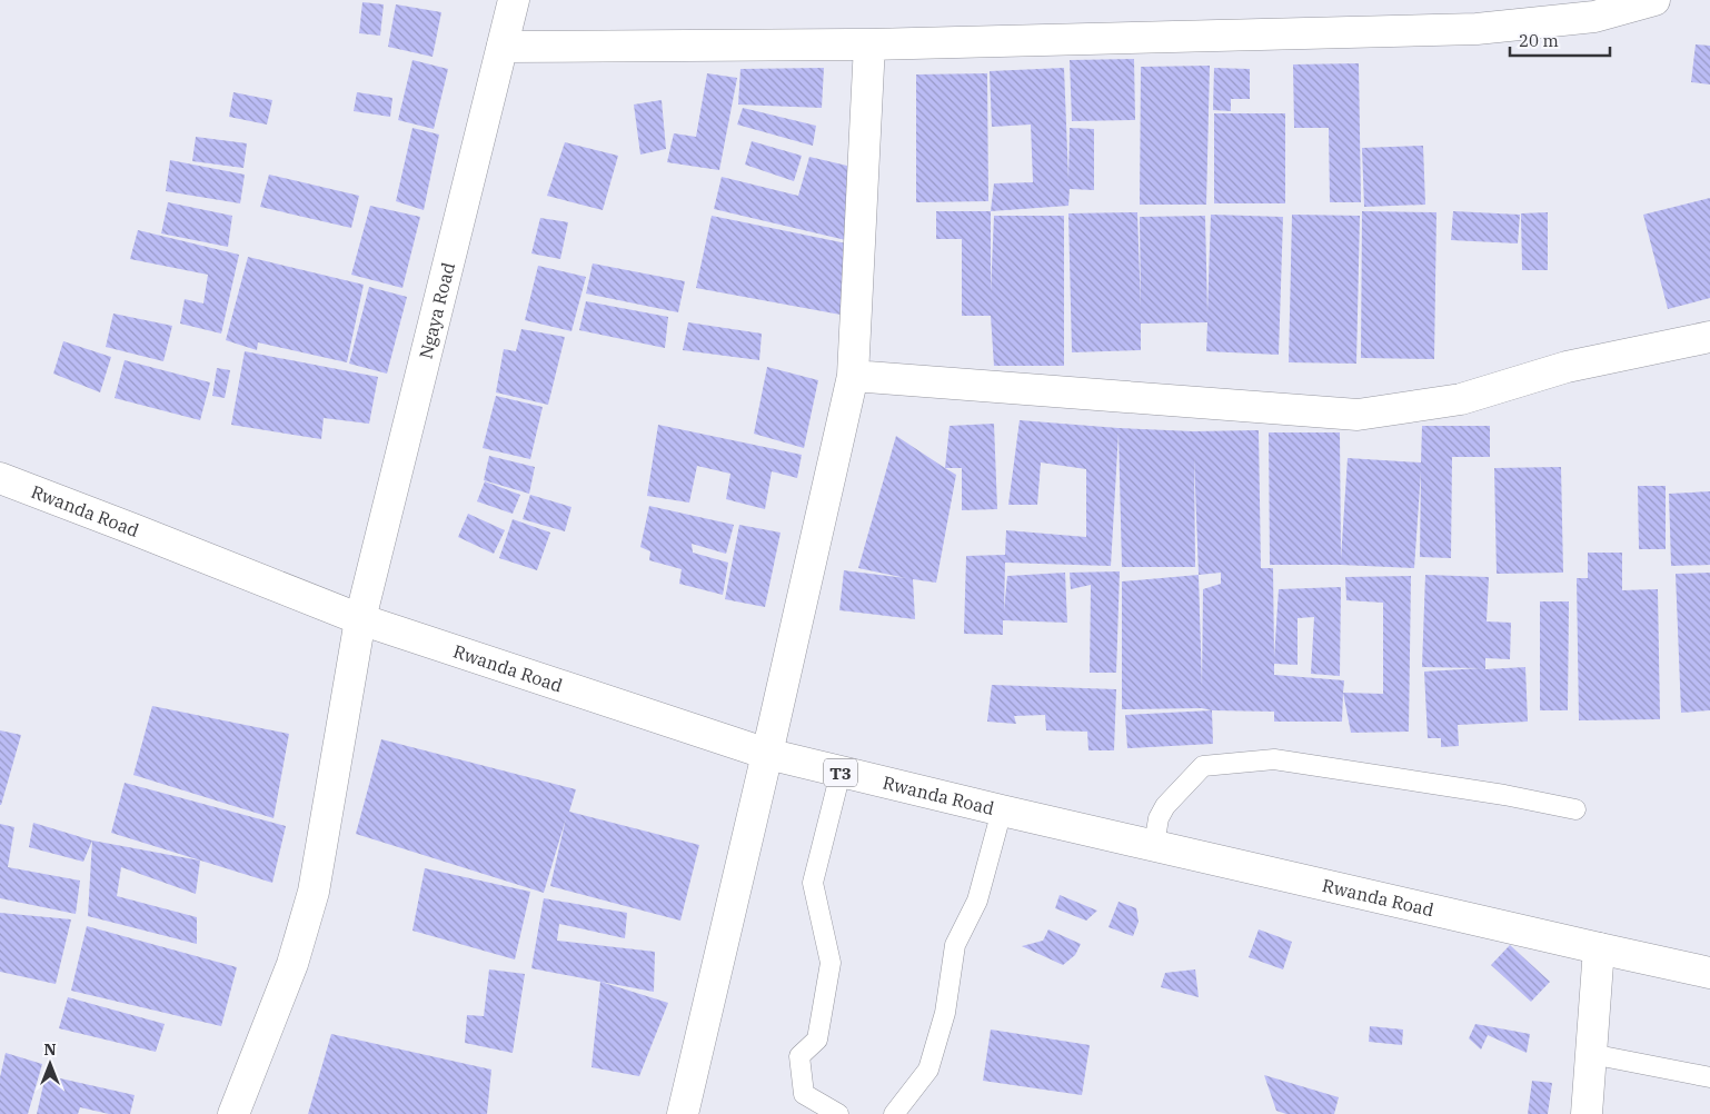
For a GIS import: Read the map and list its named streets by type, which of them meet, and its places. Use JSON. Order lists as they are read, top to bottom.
{
  "streets": {
    "main road": ["Ngaya Road", "Rwanda Road", "T3"]
  },
  "crossings": [
    ["Ngaya Road", "Rwanda Road"]
  ],
  "scale_bar": "20 m",
  "north": "top"
}
